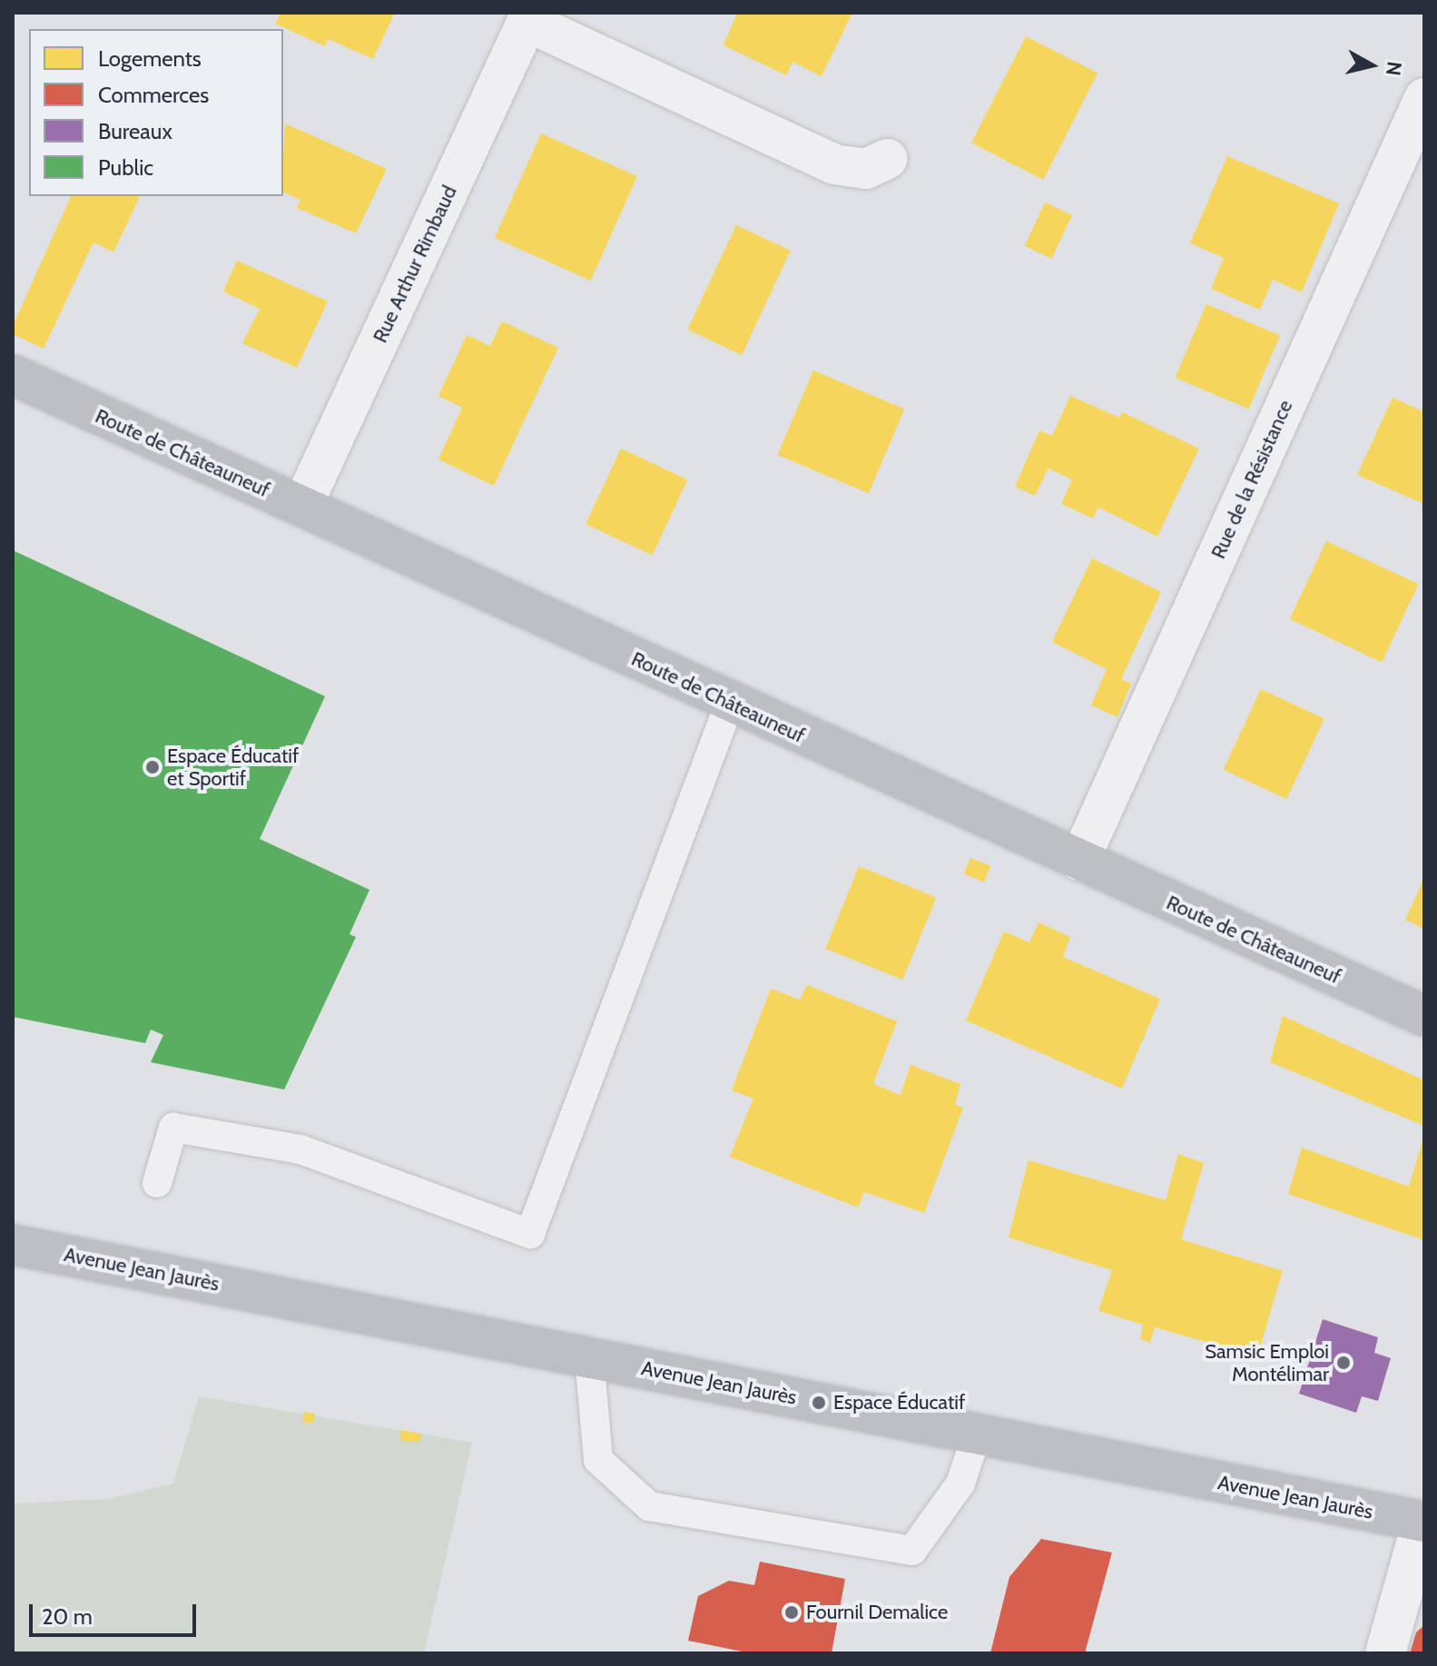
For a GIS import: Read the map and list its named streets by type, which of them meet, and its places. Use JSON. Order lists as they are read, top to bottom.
{
  "streets": {
    "main road": ["Route de Châteauneuf", "Avenue Jean Jaurès"],
    "street": ["Rue Arthur Rimbaud", "Rue de la Résistance"]
  },
  "crossings": [
    ["Rue Arthur Rimbaud", "Route de Châteauneuf"],
    ["Route de Châteauneuf", "Rue de la Résistance"]
  ],
  "places": [
    "Espace Éducatif et Sportif",
    "Samsic Emploi Montélimar",
    "Espace Éducatif",
    "Fournil Demalice"
  ],
  "legend": [
    "Logements",
    "Commerces",
    "Bureaux",
    "Public"
  ],
  "scale_bar": "20 m",
  "north": "right"
}
